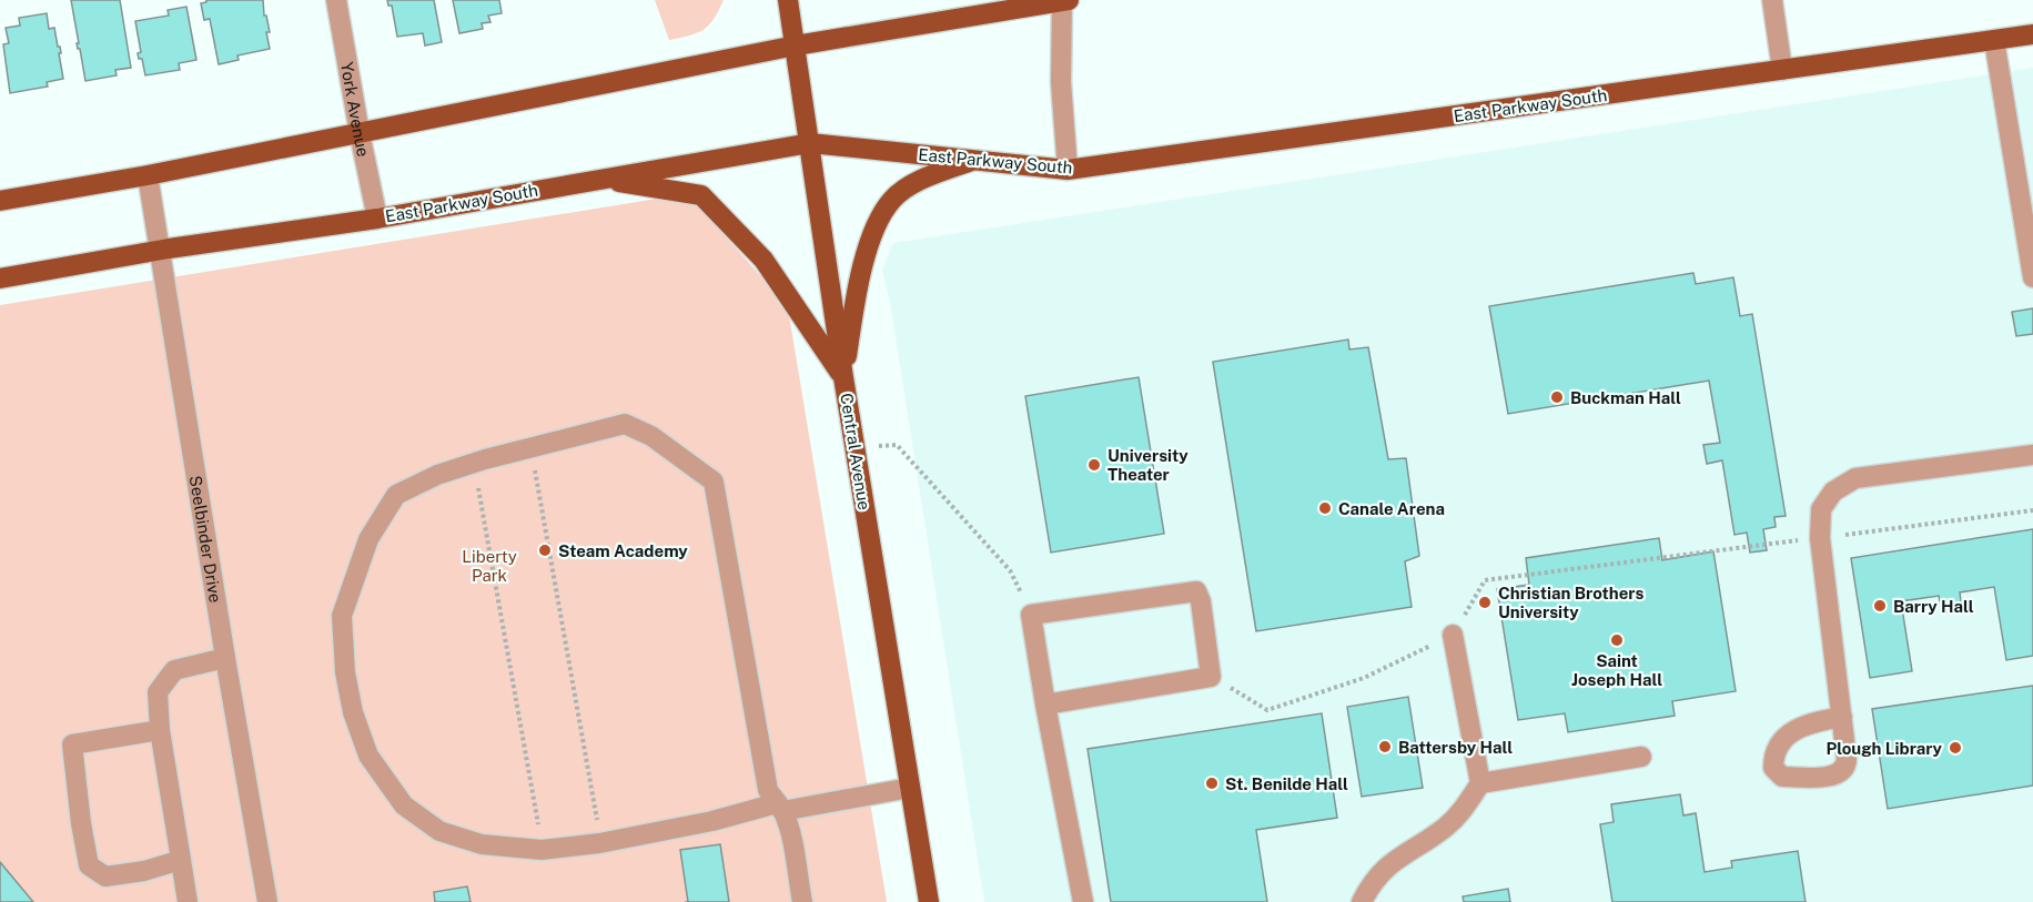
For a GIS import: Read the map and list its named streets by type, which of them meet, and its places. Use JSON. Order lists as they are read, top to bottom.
{
  "streets": {
    "main road": ["East Parkway South", "Central Avenue"],
    "street": ["York Avenue", "Seelbinder Drive"]
  },
  "crossings": [
    ["East Parkway South", "York Avenue"],
    ["East Parkway South", "Central Avenue"],
    ["East Parkway South", "Seelbinder Drive"]
  ],
  "parks": ["Liberty Park"],
  "places": [
    "Buckman Hall",
    "University Theater",
    "Canale Arena",
    "Steam Academy",
    "Christian Brothers University",
    "Barry Hall",
    "Saint Joseph Hall",
    "Battersby Hall",
    "Plough Library",
    "St. Benilde Hall"
  ]
}
